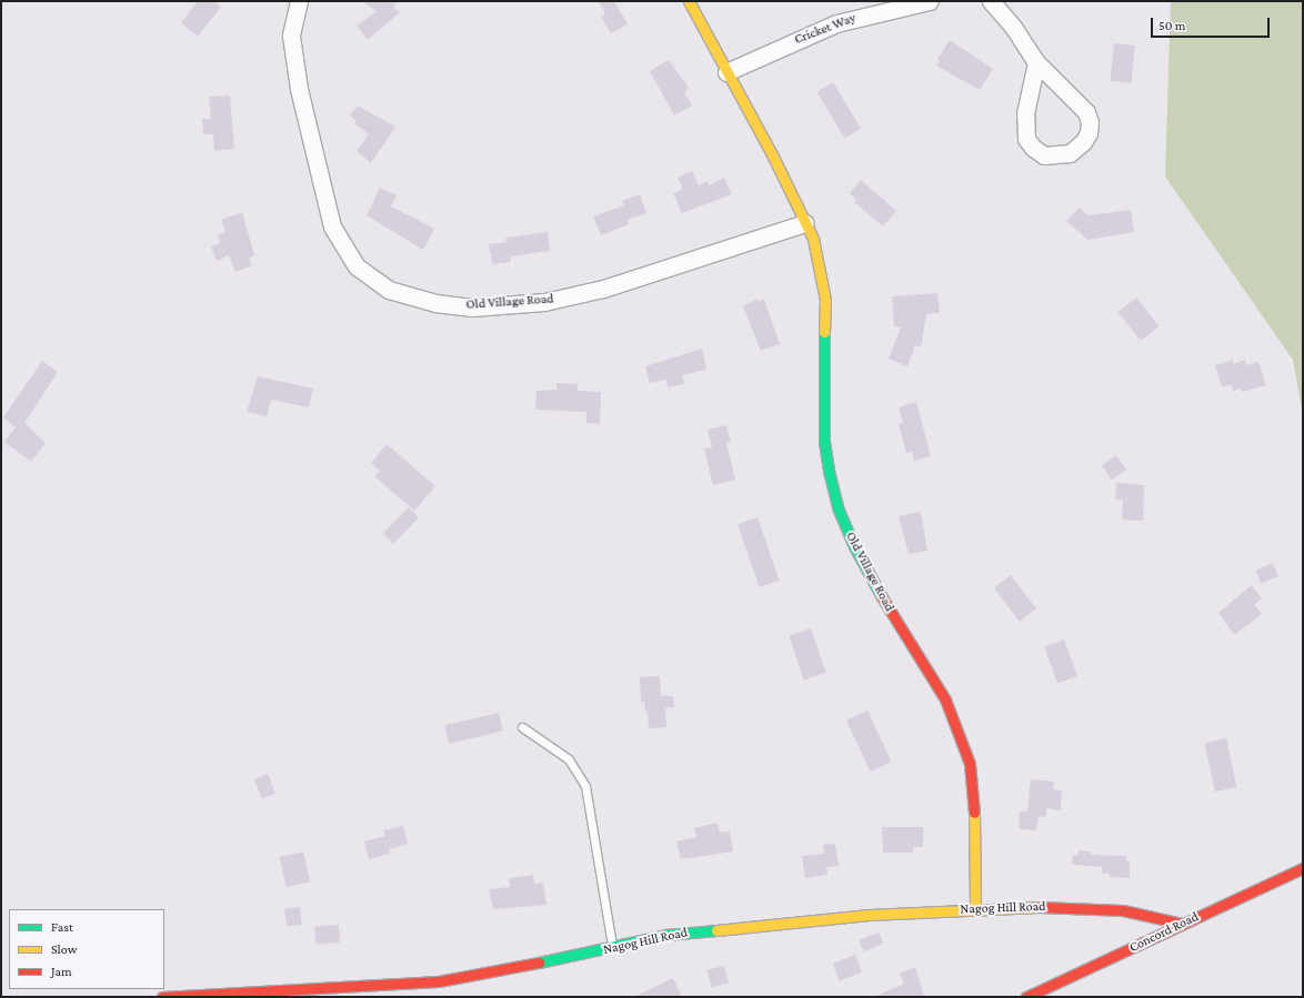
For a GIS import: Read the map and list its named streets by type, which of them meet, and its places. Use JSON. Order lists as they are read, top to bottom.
{
  "streets": {
    "street": [
      "Cricket Way",
      "Old Village Road",
      "Nagog Hill Road",
      "Concord Road"
    ]
  },
  "crossings": [
    ["Cricket Way", "Old Village Road"],
    ["Old Village Road", "Nagog Hill Road"],
    ["Nagog Hill Road", "Concord Road"]
  ],
  "legend": ["Fast", "Slow", "Jam"],
  "scale_bar": "50 m"
}
